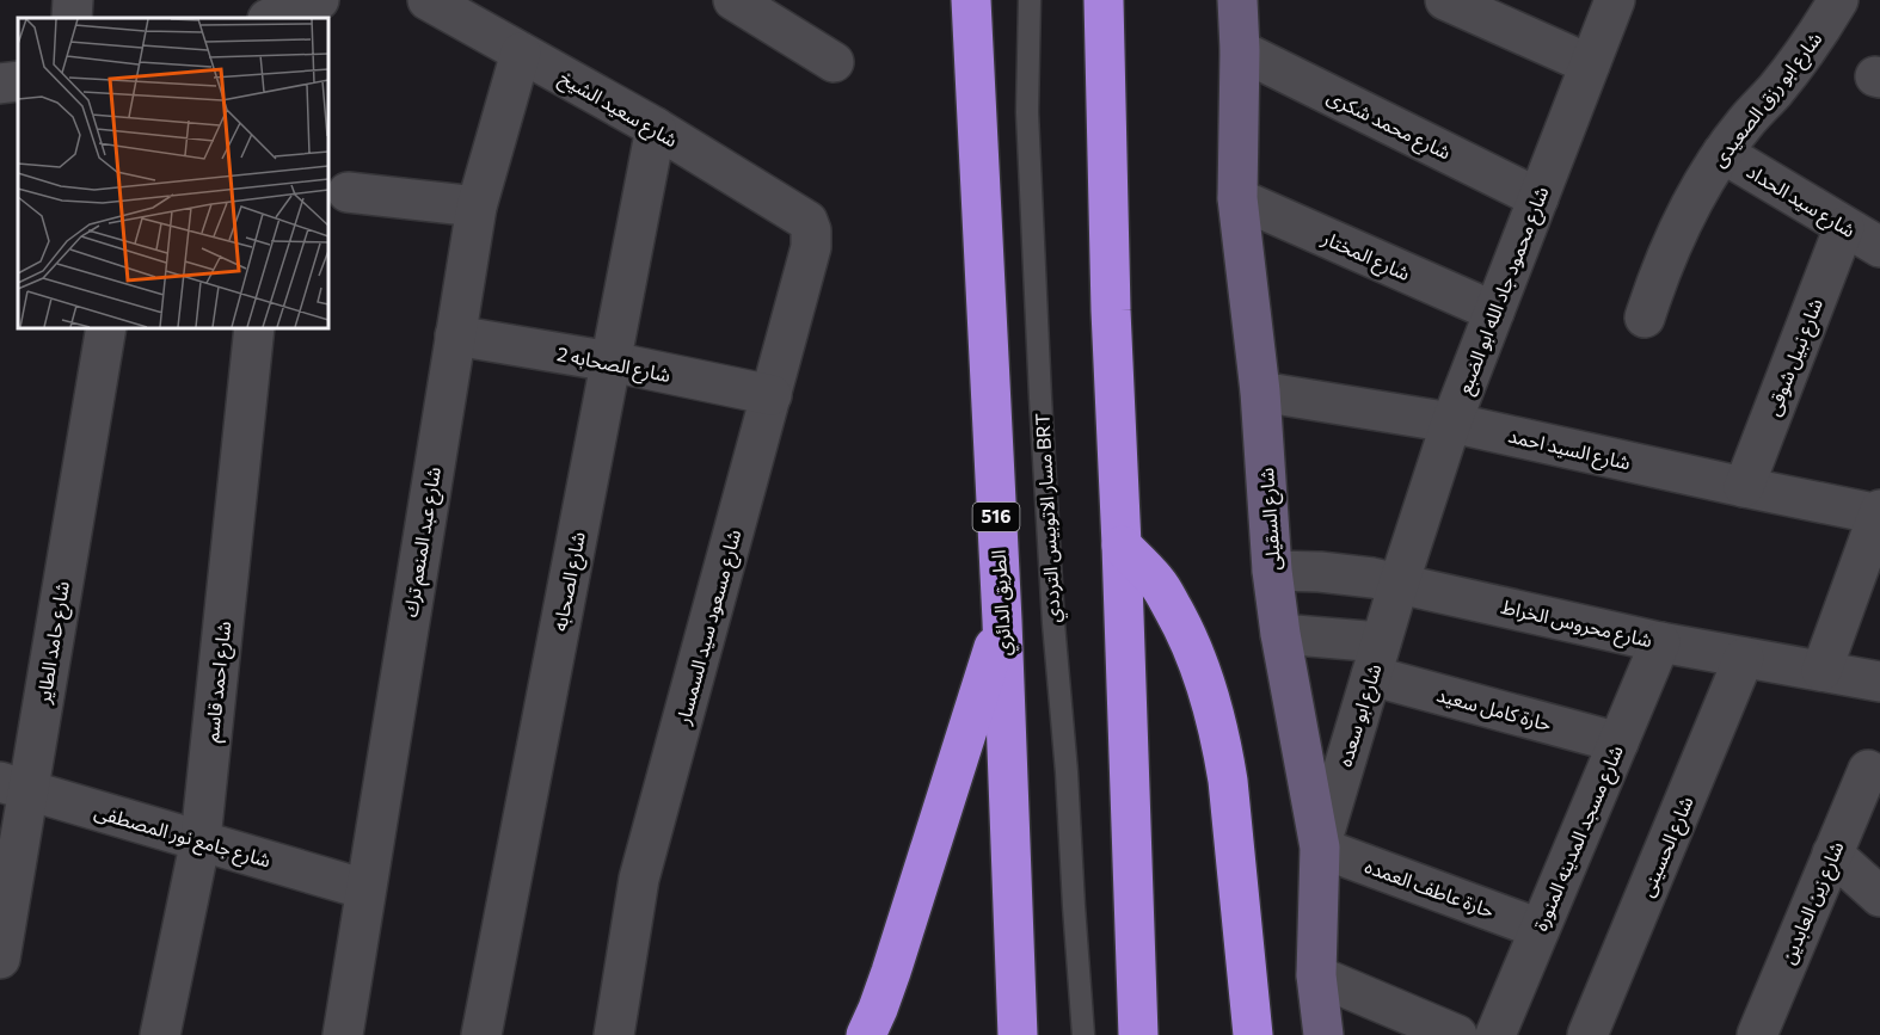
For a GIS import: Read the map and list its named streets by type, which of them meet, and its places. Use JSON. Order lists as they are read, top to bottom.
{
  "streets": {
    "highway": ["516", "الطريق الدائري"],
    "street": [
      "شارع ابو رزق الصعيدى",
      "شارع سعيد الشيخ",
      "شارع محمد شكرى",
      "شارع سيد الحداد",
      "شارع المختار",
      "شارع محمود جاد الله ابو الضبع",
      "شارع نبيل شوقى",
      "شارع الصحابه 2",
      "شارع السيد احمد",
      "شارع السقيلى",
      "شارع عبد المنعم ترك",
      "شارع الصحابه",
      "شارع محروس الخراط",
      "شارع مسعود سيد السمسار",
      "شارع حامد الطاير",
      "شارع احمد قاسم",
      "حارة كامل سعيد",
      "شارع ابو سعده",
      "شارع جامع نور المصطفى",
      "شارع مسجد المدينه المنورة",
      "شارع الحسينى",
      "حارة عاطف العمده",
      "شارع زين العابدين"
    ],
    "lane": ["مسار الاتوبيس الترددي BRT"]
  },
  "crossings": [
    ["شارع ابو رزق الصعيدى", "شارع سيد الحداد"],
    ["شارع سعيد الشيخ", "شارع عبد المنعم ترك"],
    ["شارع سعيد الشيخ", "شارع الصحابه"],
    ["شارع سعيد الشيخ", "شارع مسعود سيد السمسار"],
    ["شارع محمد شكرى", "شارع محمود جاد الله ابو الضبع"],
    ["شارع محمد شكرى", "شارع السقيلى"],
    ["شارع سيد الحداد", "شارع نبيل شوقى"],
    ["شارع المختار", "شارع محمود جاد الله ابو الضبع"],
    ["شارع المختار", "شارع السقيلى"],
    ["شارع محمود جاد الله ابو الضبع", "شارع السيد احمد"],
    ["شارع محمود جاد الله ابو الضبع", "شارع محروس الخراط"],
    ["شارع محمود جاد الله ابو الضبع", "شارع ابو سعده"],
    ["شارع نبيل شوقى", "شارع السيد احمد"],
    ["شارع الصحابه 2", "شارع عبد المنعم ترك"],
    ["شارع الصحابه 2", "شارع الصحابه"],
    ["شارع الصحابه 2", "شارع مسعود سيد السمسار"],
    ["شارع السيد احمد", "شارع السقيلى"],
    ["شارع السقيلى", "شارع محروس الخراط"],
    ["شارع السقيلى", "حارة كامل سعيد"],
    ["شارع السقيلى", "شارع ابو سعده"],
    ["شارع السقيلى", "حارة عاطف العمده"],
    ["شارع عبد المنعم ترك", "شارع جامع نور المصطفى"],
    ["شارع محروس الخراط", "شارع ابو سعده"],
    ["شارع محروس الخراط", "شارع مسجد المدينه المنورة"],
    ["شارع محروس الخراط", "شارع الحسينى"],
    ["شارع حامد الطاير", "شارع جامع نور المصطفى"],
    ["شارع احمد قاسم", "شارع جامع نور المصطفى"],
    ["حارة كامل سعيد", "شارع ابو سعده"],
    ["حارة كامل سعيد", "شارع مسجد المدينه المنورة"],
    ["شارع ابو سعده", "حارة عاطف العمده"],
    ["شارع مسجد المدينه المنورة", "حارة عاطف العمده"]
  ]
}
